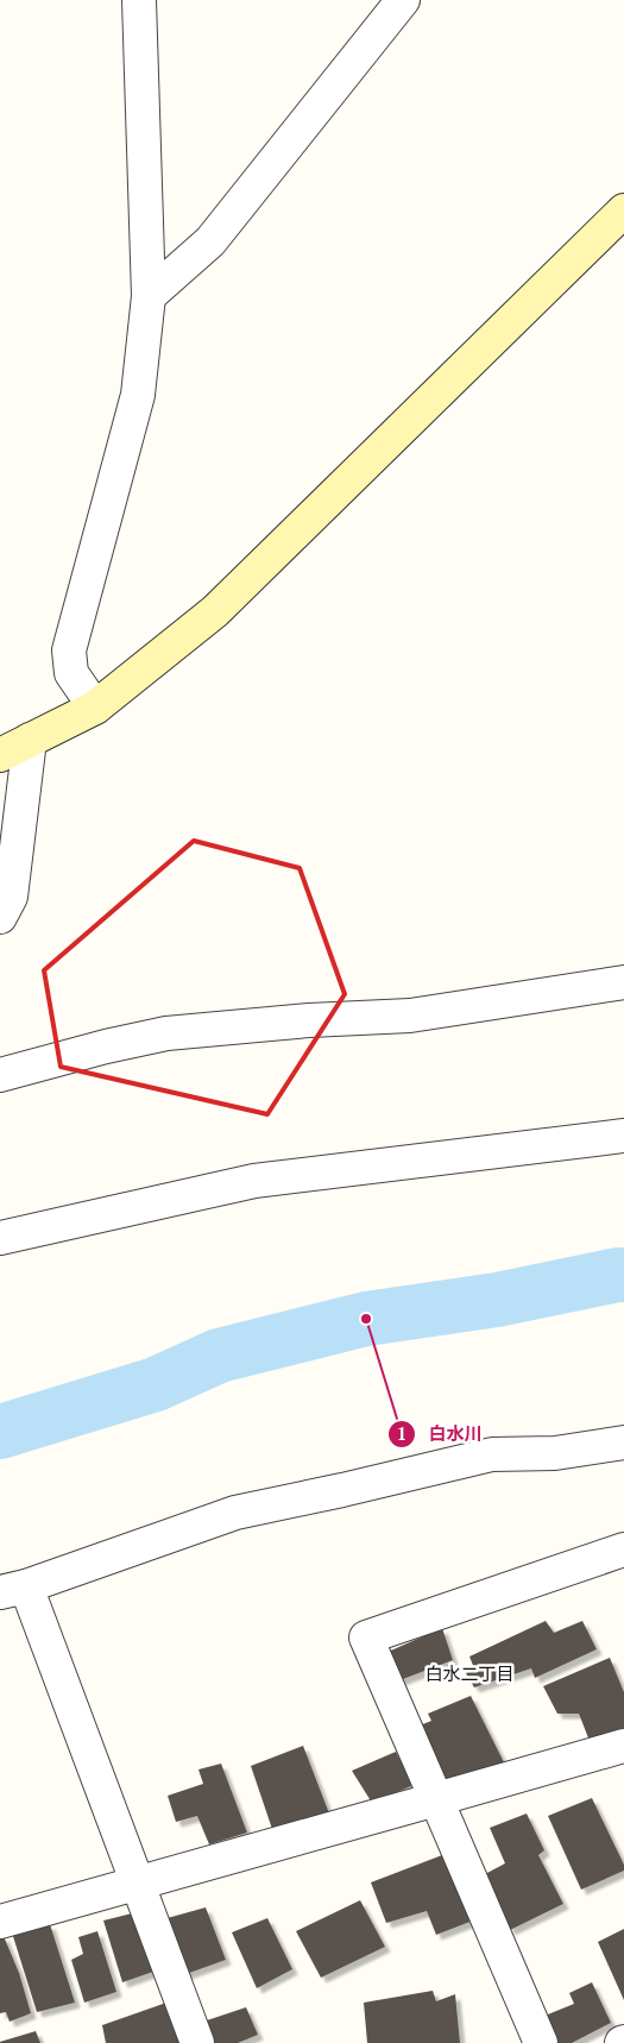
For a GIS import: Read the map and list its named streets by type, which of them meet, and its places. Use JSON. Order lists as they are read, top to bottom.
{
  "districts": ["白水二丁目"],
  "places": ["白水川"]
}
